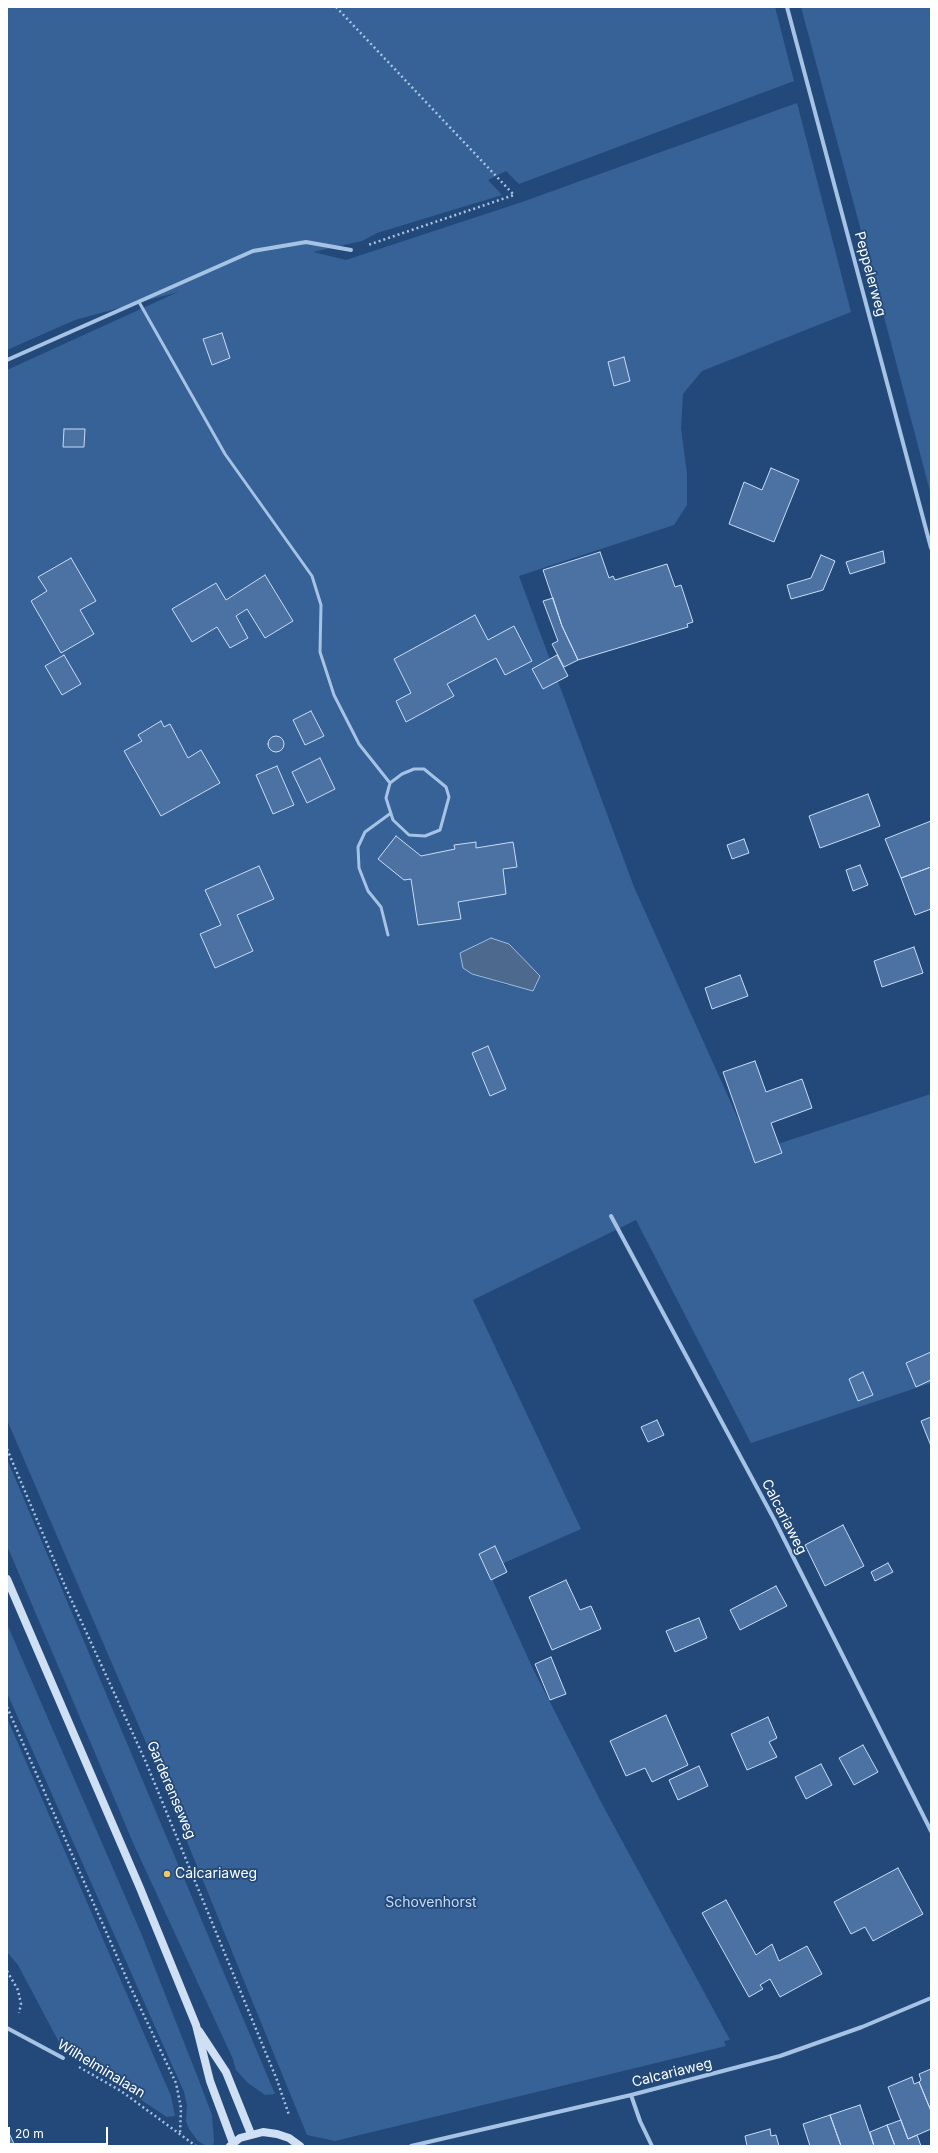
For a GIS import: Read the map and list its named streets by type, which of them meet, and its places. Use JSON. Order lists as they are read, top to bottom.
{
  "streets": {
    "street": ["Peppelerweg", "Calcariaweg", "Wilhelminalaan"],
    "path": ["Garderenseweg"]
  },
  "parks": ["Schovenhorst"],
  "places": ["Calcariaweg"],
  "scale_bar": "20 m"
}
